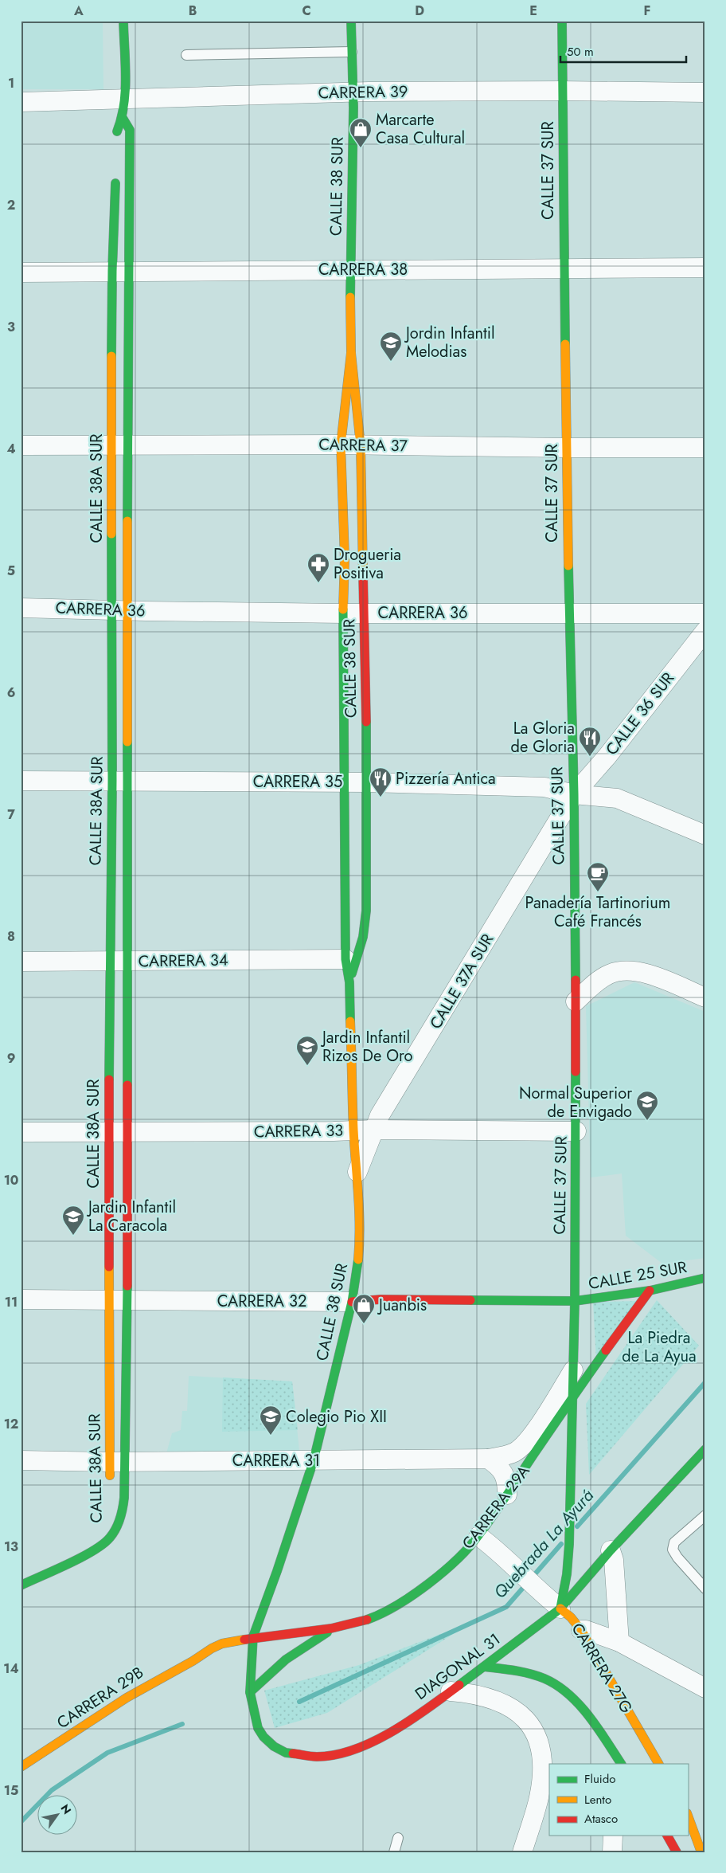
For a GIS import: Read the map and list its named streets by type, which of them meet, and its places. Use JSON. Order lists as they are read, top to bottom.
{
  "streets": {
    "main road": [
      "CALLE 37 SUR",
      "CALLE 38 SUR",
      "CALLE 38A SUR",
      "CALLE 25 SUR",
      "CARRERA 32",
      "CARRERA 29A",
      "DIAGONAL 31",
      "CARRERA 27G",
      "CARRERA 29B"
    ],
    "street": [
      "CARRERA 39",
      "CARRERA 38",
      "CARRERA 37",
      "CARRERA 36",
      "CALLE 36 SUR",
      "CARRERA 35",
      "CARRERA 34",
      "CALLE 37A SUR",
      "CARRERA 33",
      "CARRERA 31"
    ]
  },
  "crossings": [
    ["CARRERA 39", "CALLE 37 SUR"],
    ["CARRERA 39", "CALLE 38 SUR"],
    ["CARRERA 39", "CALLE 38A SUR"],
    ["CALLE 37 SUR", "CARRERA 38"],
    ["CALLE 37 SUR", "CARRERA 37"],
    ["CALLE 37 SUR", "CARRERA 36"],
    ["CALLE 37 SUR", "CALLE 36 SUR"],
    ["CALLE 37 SUR", "CARRERA 35"],
    ["CALLE 37 SUR", "CALLE 37A SUR"],
    ["CALLE 37 SUR", "CARRERA 33"],
    ["CALLE 37 SUR", "CALLE 25 SUR"],
    ["CALLE 37 SUR", "CARRERA 32"],
    ["CALLE 37 SUR", "CARRERA 31"],
    ["CALLE 37 SUR", "CARRERA 29A"],
    ["CALLE 37 SUR", "DIAGONAL 31"],
    ["CALLE 37 SUR", "CARRERA 27G"],
    ["CALLE 38 SUR", "CARRERA 38"],
    ["CALLE 38 SUR", "CARRERA 37"],
    ["CALLE 38 SUR", "CARRERA 36"],
    ["CALLE 38 SUR", "CARRERA 35"],
    ["CALLE 38 SUR", "CARRERA 34"],
    ["CALLE 38 SUR", "CALLE 37A SUR"],
    ["CALLE 38 SUR", "CARRERA 33"],
    ["CALLE 38 SUR", "CARRERA 32"],
    ["CALLE 38 SUR", "CARRERA 31"],
    ["CALLE 38 SUR", "CARRERA 29A"],
    ["CALLE 38 SUR", "DIAGONAL 31"],
    ["CALLE 38 SUR", "CARRERA 29B"],
    ["CARRERA 38", "CALLE 38A SUR"],
    ["CARRERA 37", "CALLE 38A SUR"],
    ["CALLE 38A SUR", "CARRERA 36"],
    ["CALLE 38A SUR", "CARRERA 35"],
    ["CALLE 38A SUR", "CARRERA 34"],
    ["CALLE 38A SUR", "CARRERA 33"],
    ["CALLE 38A SUR", "CARRERA 32"],
    ["CALLE 38A SUR", "CARRERA 31"],
    ["CALLE 36 SUR", "CARRERA 35"],
    ["CALLE 36 SUR", "CALLE 37A SUR"],
    ["CARRERA 35", "CALLE 37A SUR"],
    ["CALLE 37A SUR", "CARRERA 33"],
    ["CALLE 25 SUR", "CARRERA 32"],
    ["CALLE 25 SUR", "CARRERA 29A"],
    ["CARRERA 29A", "DIAGONAL 31"],
    ["CARRERA 29A", "CARRERA 27G"],
    ["CARRERA 29A", "CARRERA 29B"],
    ["DIAGONAL 31", "CARRERA 27G"],
    ["DIAGONAL 31", "CARRERA 29B"]
  ],
  "water": ["Quebrada La Ayurá"],
  "parks": ["La Piedra de La Ayua"],
  "places": {
    "shop": ["Marcarte Casa Cultural", "Juanbis"],
    "school or university": [
      "Jordin Infantil Melodias",
      "Jardin Infantil Rizos De Oro",
      "Normal Superior de Envigado",
      "Jardin Infantil La Caracola",
      "Colegio Pio XII"
    ],
    "pharmacy": ["Drogueria Positiva"],
    "restaurant": ["La Gloria de Gloria", "Pizzería Antica"],
    "cafe": ["Panadería Tartinorium Café Francés"]
  },
  "legend": ["Fluido", "Lento", "Atasco"],
  "scale_bar": "50 m",
  "north": "top right",
  "grid": {
    "columns": [
      "A",
      "B",
      "C",
      "D",
      "E",
      "F"
    ],
    "rows": [
      "1",
      "2",
      "3",
      "4",
      "5",
      "6",
      "7",
      "8",
      "9",
      "10",
      "11",
      "12",
      "13",
      "14",
      "15"
    ]
  }
}
